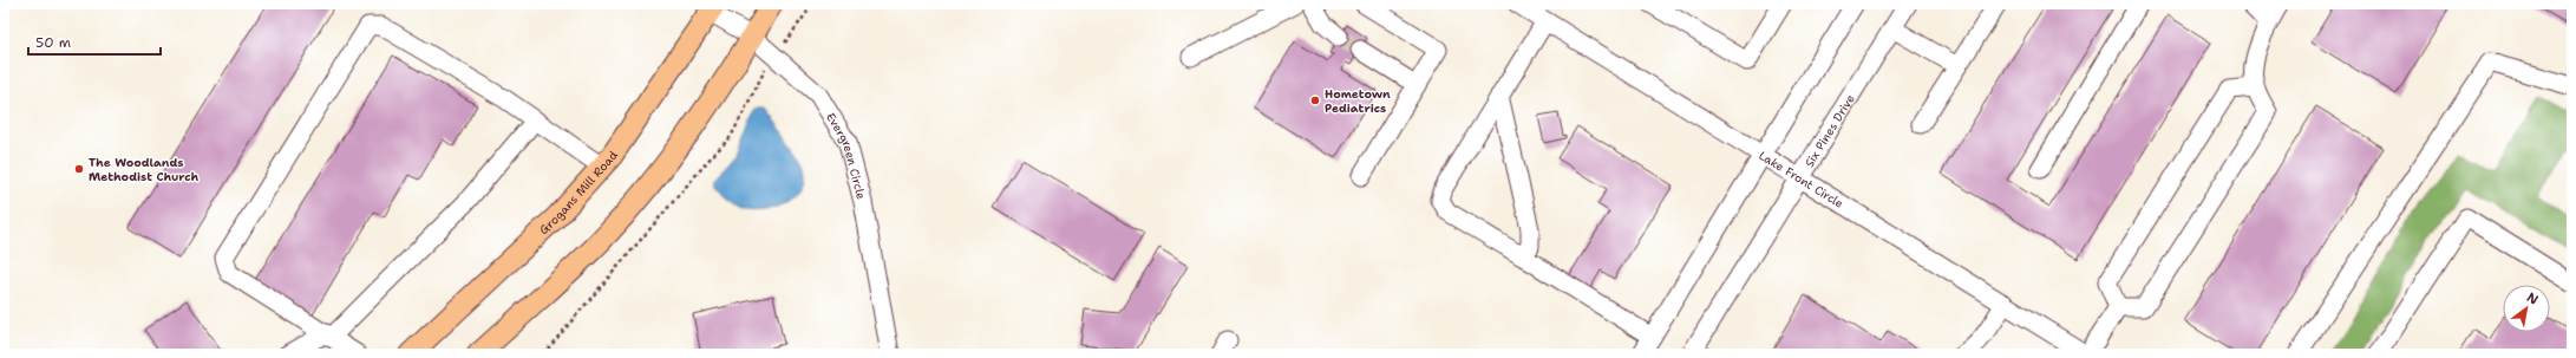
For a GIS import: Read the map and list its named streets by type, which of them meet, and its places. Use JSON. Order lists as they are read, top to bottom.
{
  "streets": {
    "main road": ["Grogans Mill Road"],
    "street": ["Six Pines Drive", "Evergreen Circle", "Lake Front Circle"]
  },
  "crossings": [
    ["Six Pines Drive", "Lake Front Circle"],
    ["Evergreen Circle", "Grogans Mill Road"]
  ],
  "places": ["Hometown Pediatrics", "The Woodlands Methodist Church"],
  "scale_bar": "50 m",
  "north": "top right"
}
